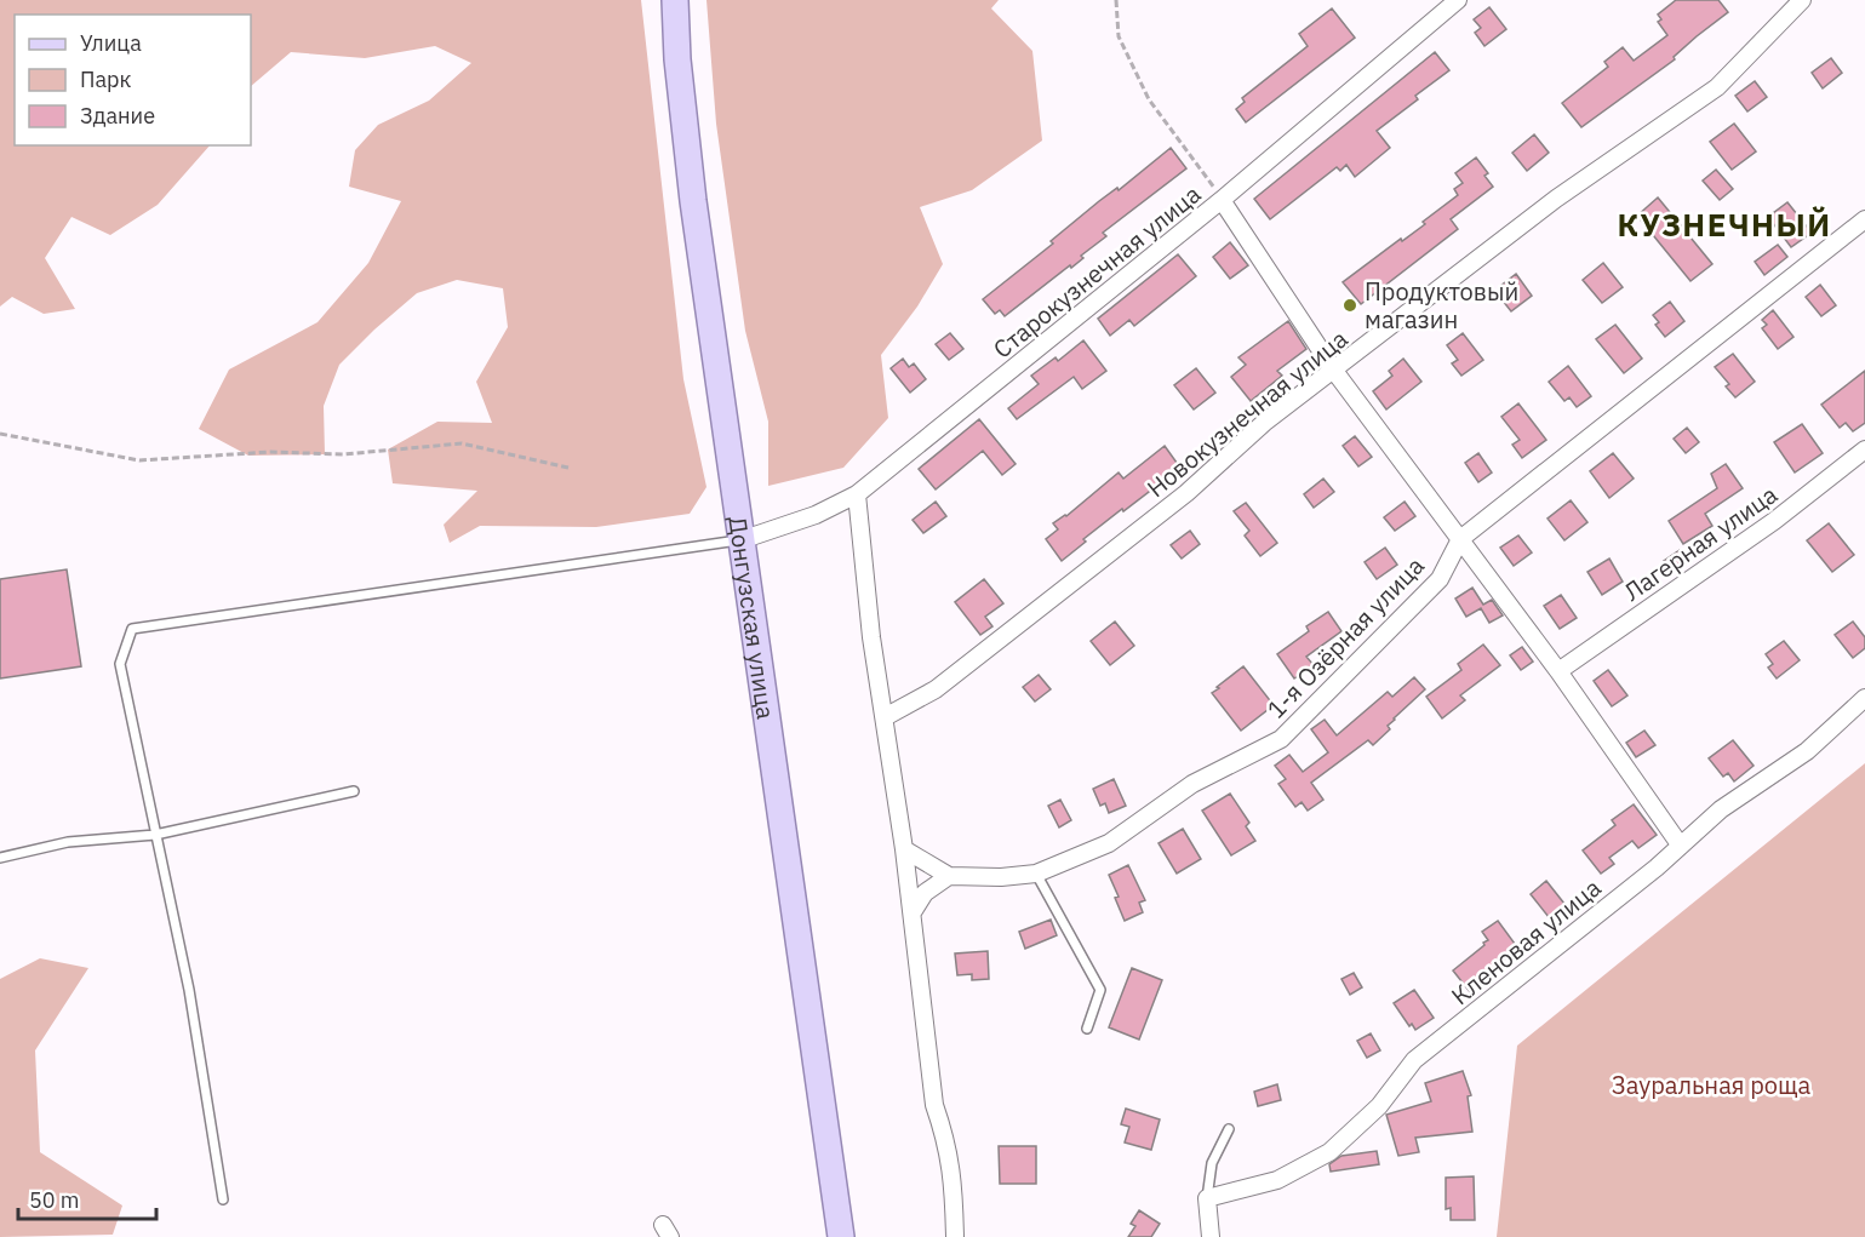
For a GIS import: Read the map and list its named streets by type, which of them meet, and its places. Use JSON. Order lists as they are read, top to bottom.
{
  "streets": {
    "main road": ["Донгузская улица"],
    "street": [
      "Старокузнечная улица",
      "Новокузнечная улица",
      "Лагерная улица",
      "1-я Озёрная улица",
      "Кленовая улица"
    ]
  },
  "crossings": [
    ["Старокузнечная улица", "Донгузская улица"]
  ],
  "districts": ["КУЗНЕЧНЫЙ"],
  "parks": ["Зауральная роща"],
  "places": ["Продуктовый магазин"],
  "legend": ["Улица", "Парк", "Здание"],
  "scale_bar": "50 m"
}
